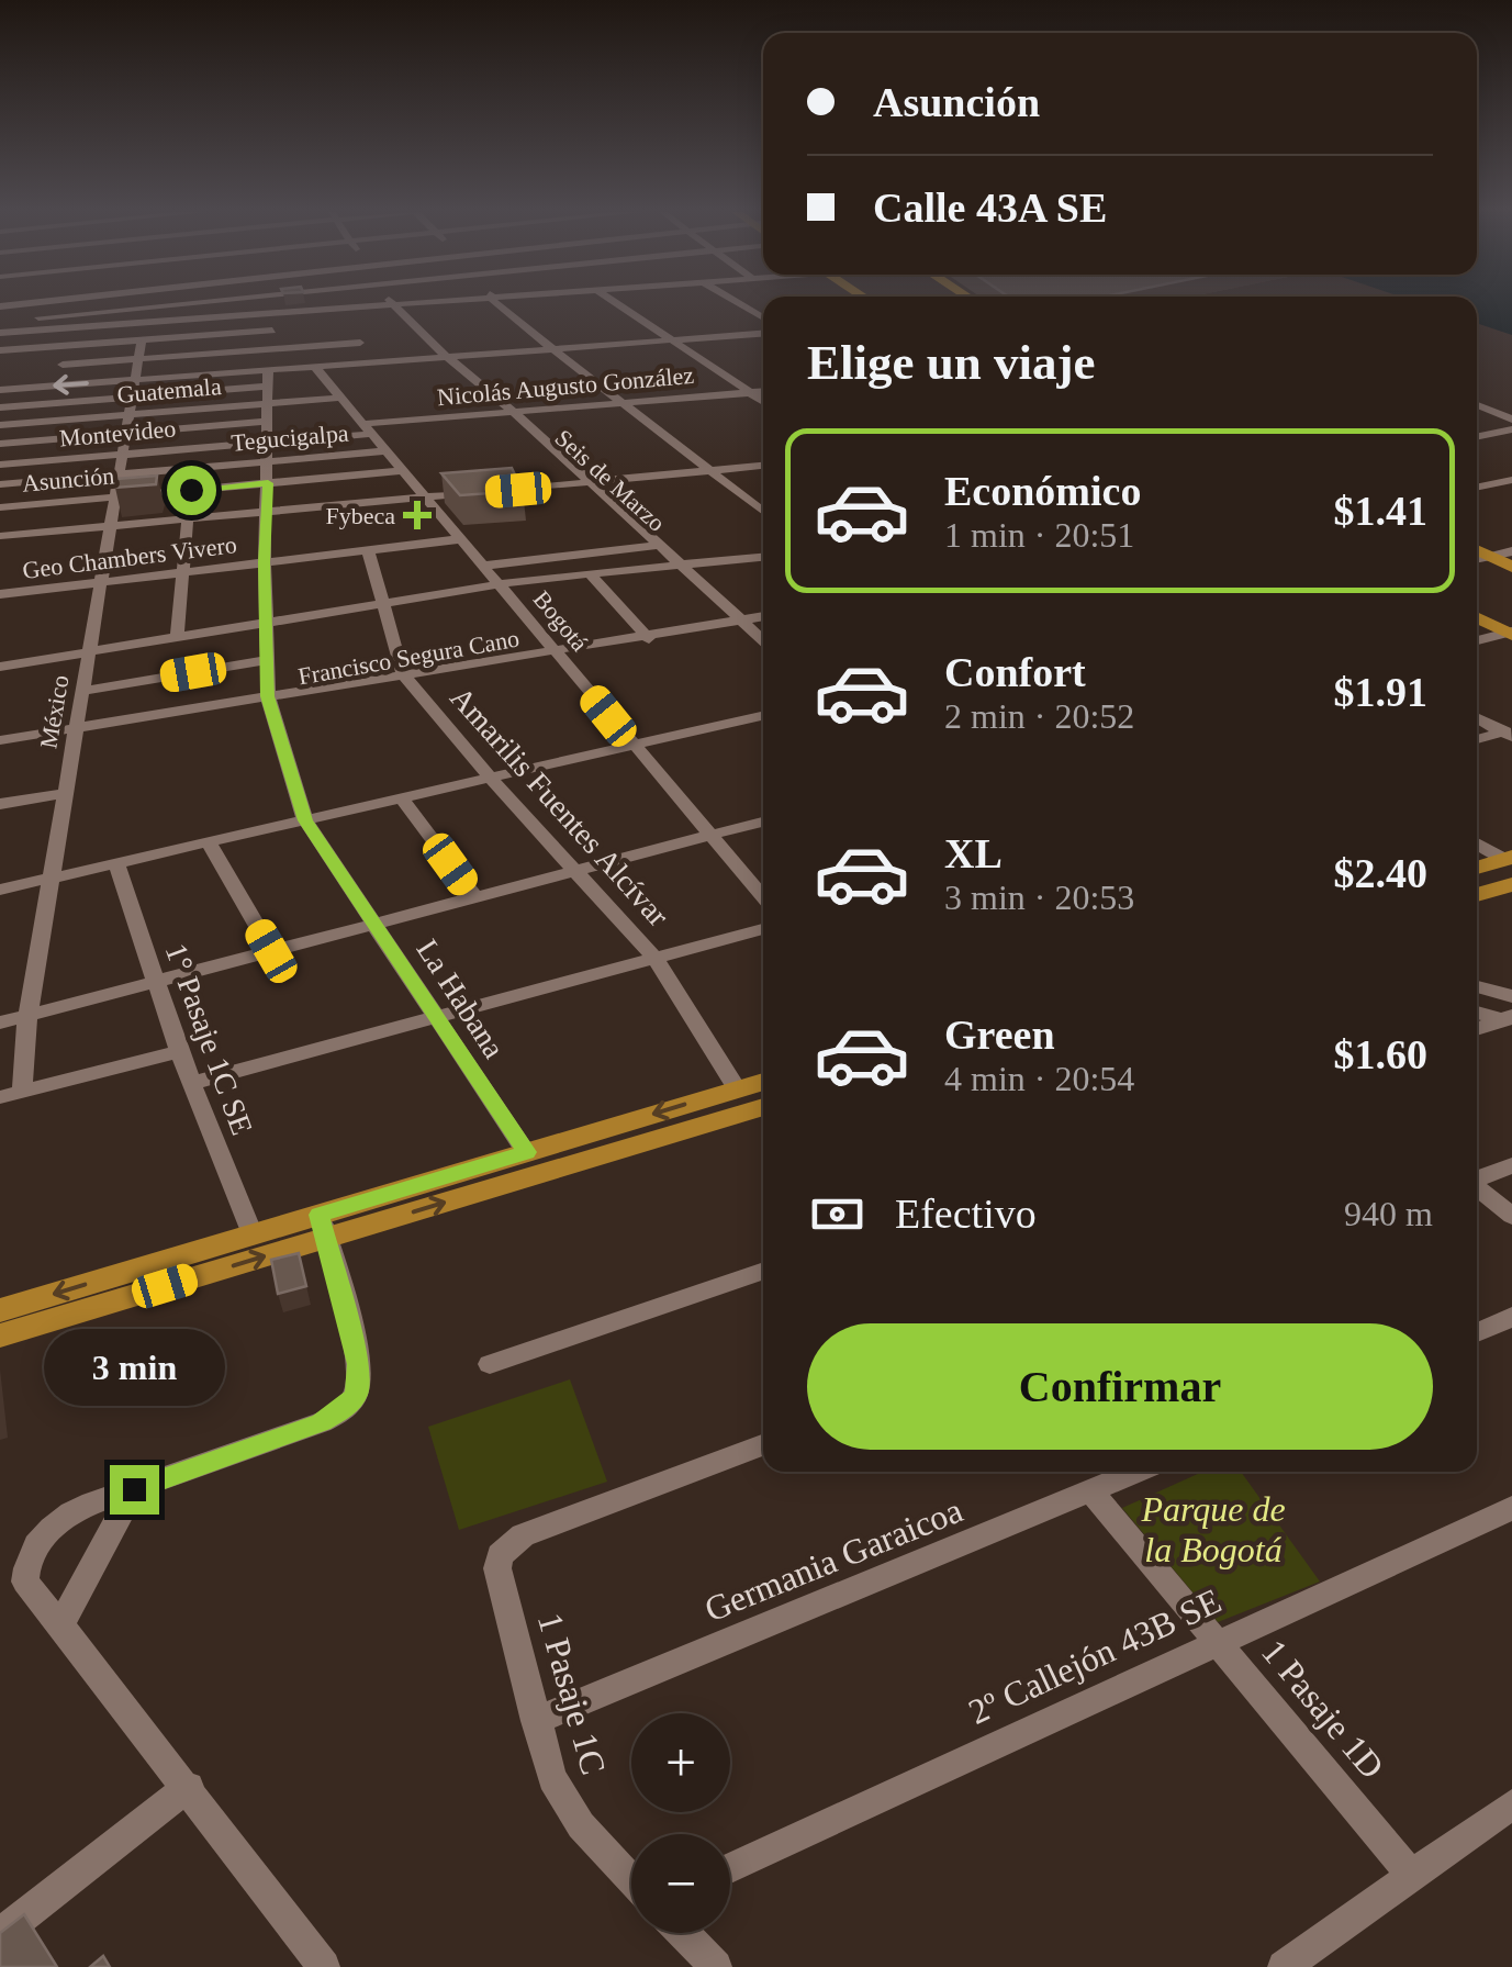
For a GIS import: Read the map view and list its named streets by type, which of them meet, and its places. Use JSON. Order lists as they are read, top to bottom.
{
  "streets": {
    "street": [
      "Nicolás Augusto González",
      "Guatemala",
      "Montevideo",
      "Tegucigalpa",
      "Asunción",
      "Seis de Marzo",
      "Geo Chambers Vivero",
      "Bogotá",
      "Francisco Segura Cano",
      "México",
      "Amarilis Fuentes Alcívar",
      "La Habana",
      "1° Pasaje 1C SE",
      "Germania Garaicoa",
      "2º Callejón 43B SE",
      "1 Pasaje 1C",
      "1 Pasaje 1D"
    ]
  },
  "crossings": [
    ["Nicolás Augusto González", "Montevideo"],
    ["Nicolás Augusto González", "Seis de Marzo"],
    ["Nicolás Augusto González", "Bogotá"],
    ["Guatemala", "Bogotá"],
    ["Guatemala", "México"],
    ["Guatemala", "La Habana"],
    ["Montevideo", "Bogotá"],
    ["Montevideo", "México"],
    ["Montevideo", "La Habana"],
    ["Tegucigalpa", "Bogotá"],
    ["Tegucigalpa", "México"],
    ["Tegucigalpa", "La Habana"],
    ["Asunción", "Bogotá"],
    ["Asunción", "México"],
    ["Asunción", "La Habana"],
    ["Seis de Marzo", "Francisco Segura Cano"],
    ["Geo Chambers Vivero", "Bogotá"],
    ["Geo Chambers Vivero", "México"],
    ["Geo Chambers Vivero", "Amarilis Fuentes Alcívar"],
    ["Geo Chambers Vivero", "La Habana"],
    ["Bogotá", "Francisco Segura Cano"],
    ["Francisco Segura Cano", "México"],
    ["Francisco Segura Cano", "Amarilis Fuentes Alcívar"],
    ["Francisco Segura Cano", "La Habana"],
    ["Germania Garaicoa", "1 Pasaje 1C"],
    ["Germania Garaicoa", "1 Pasaje 1D"],
    ["2º Callejón 43B SE", "1 Pasaje 1D"]
  ],
  "parks": ["Parque de la Bogotá"],
  "places": {
    "health": ["Fybeca"]
  },
  "page": {
    "banner": ["Asunción", "Calle 43A SE"],
    "heading": "Elige un viaje",
    "list": [
      {
        "name": "Económico",
        "note": "1 min · 20:51",
        "value": "$1.41"
      },
      {
        "name": "Confort",
        "note": "2 min · 20:52",
        "value": "$1.91"
      },
      {
        "name": "XL",
        "note": "3 min · 20:53",
        "value": "$2.40"
      },
      {
        "name": "Green",
        "note": "4 min · 20:54",
        "value": "$1.60"
      }
    ],
    "pay": ["Efectivo", "940 m"],
    "buttons": "Confirmar",
    "bubble": "3 min",
    "map_buttons": ["+", "−"]
  }
}
